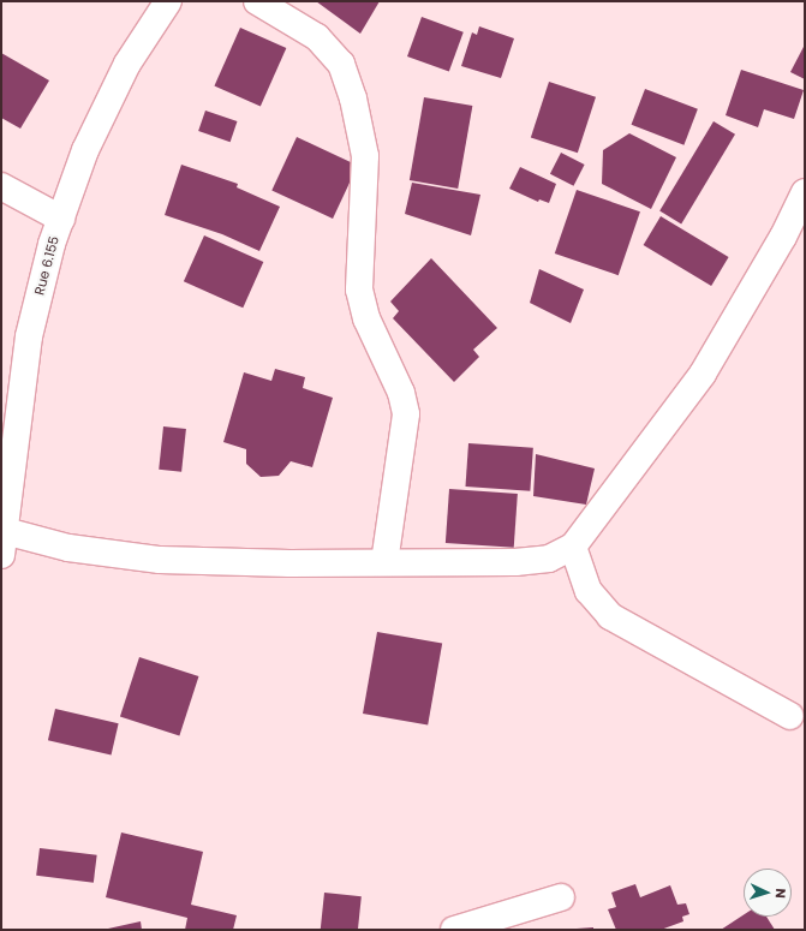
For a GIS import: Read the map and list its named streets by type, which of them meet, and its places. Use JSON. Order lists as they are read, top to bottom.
{
  "streets": {
    "street": ["Rue 6.155"]
  },
  "north": "right"
}
